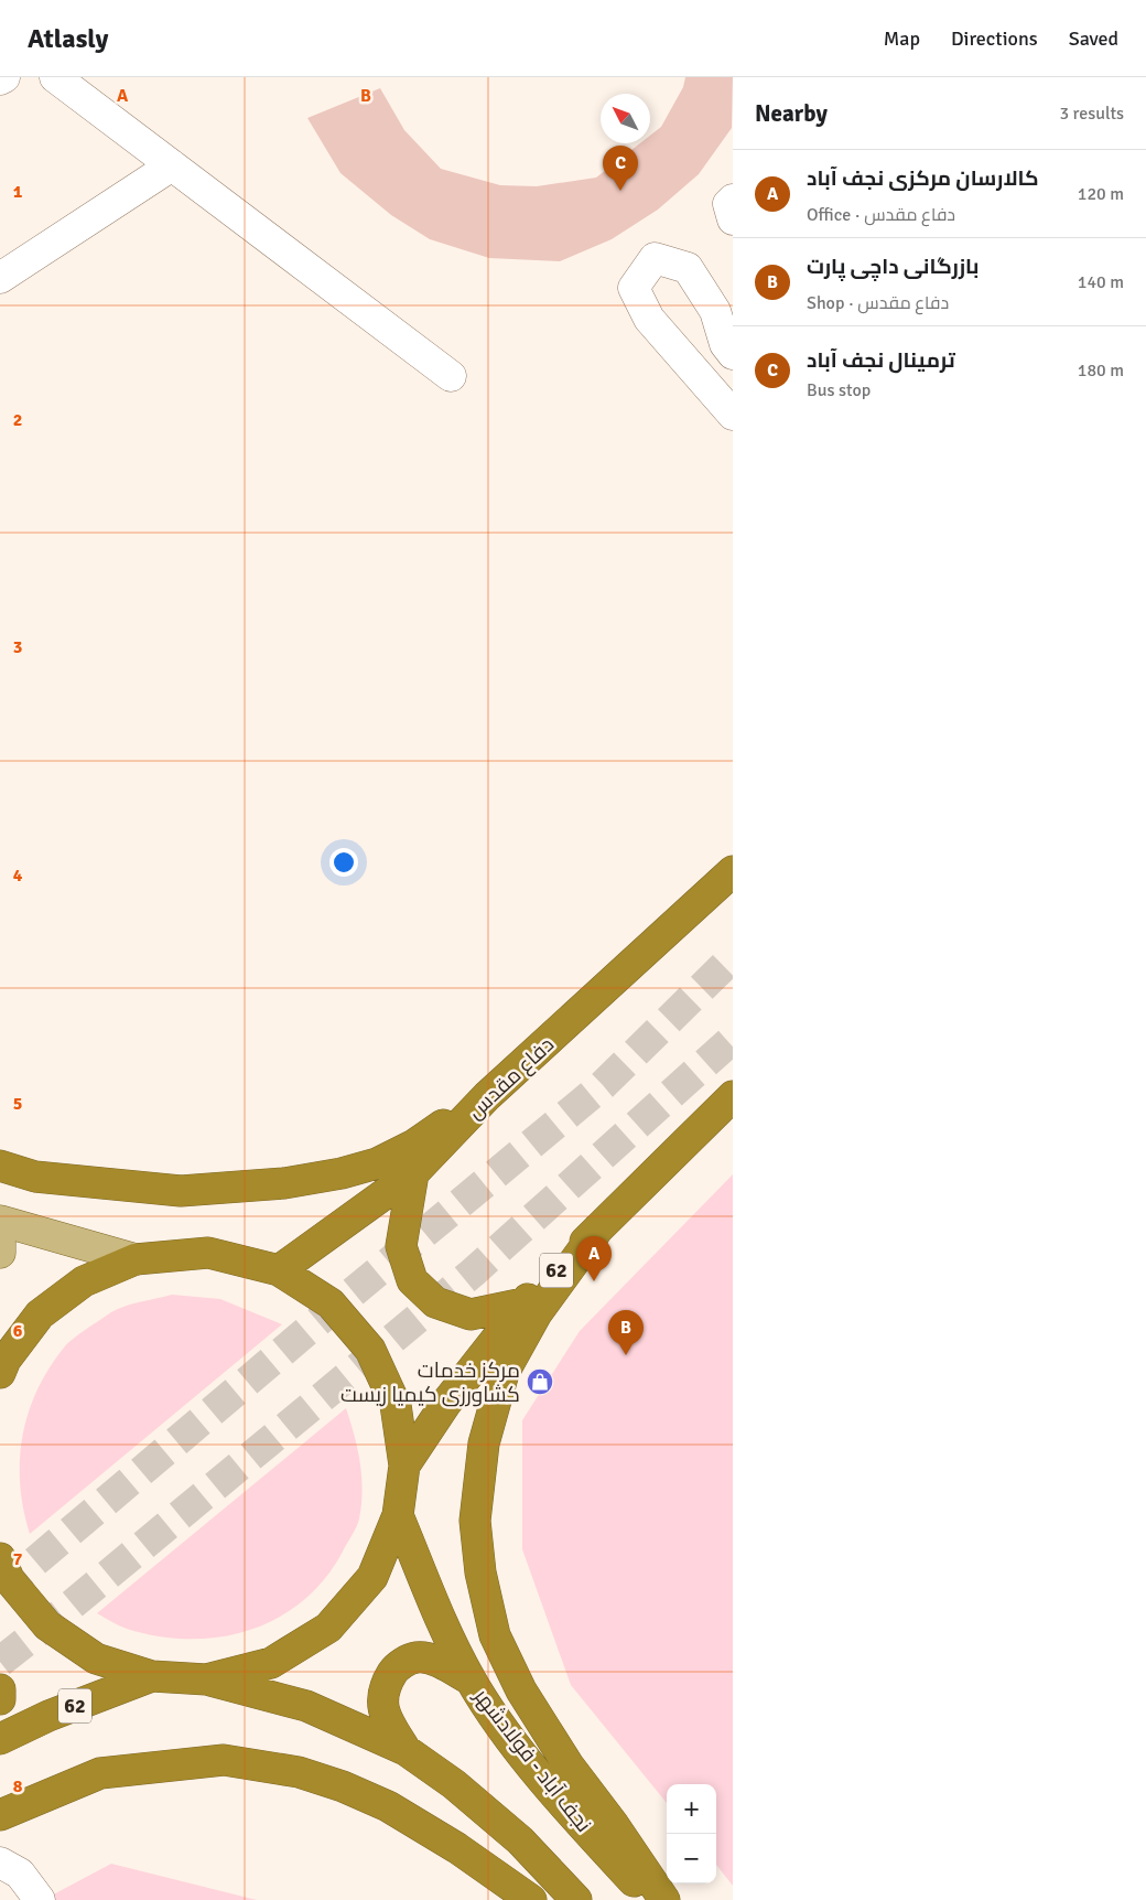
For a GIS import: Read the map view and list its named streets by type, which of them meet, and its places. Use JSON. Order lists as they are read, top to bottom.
{
  "streets": {
    "highway": ["دفاع مقدس", "62", "نجف آباد - فولادشهر"]
  },
  "places": {
    "shop": ["مرکز خدمات کشاورزی کیمیا زیست"]
  },
  "north": "top left",
  "page": {
    "header": "Atlasly",
    "nav": ["Map", "Directions", "Saved"],
    "heading": ["Nearby", "3 results"],
    "pins": ["C", "A", "B"],
    "list": [
      {
        "mark": "A",
        "name": "کالارسان مرکزی نجف آباد",
        "note": "Office · دفاع مقدس",
        "value": "120 m"
      },
      {
        "mark": "B",
        "name": "بازرگانی داچی پارت",
        "note": "Shop · دفاع مقدس",
        "value": "140 m"
      },
      {
        "mark": "C",
        "name": "ترمینال نجف آباد",
        "note": "Bus stop",
        "value": "180 m"
      }
    ],
    "map_buttons": ["+", "−"]
  },
  "grid": {
    "columns": ["A", "B"],
    "rows": [
      "1",
      "2",
      "3",
      "4",
      "5",
      "6",
      "7",
      "8"
    ]
  }
}
